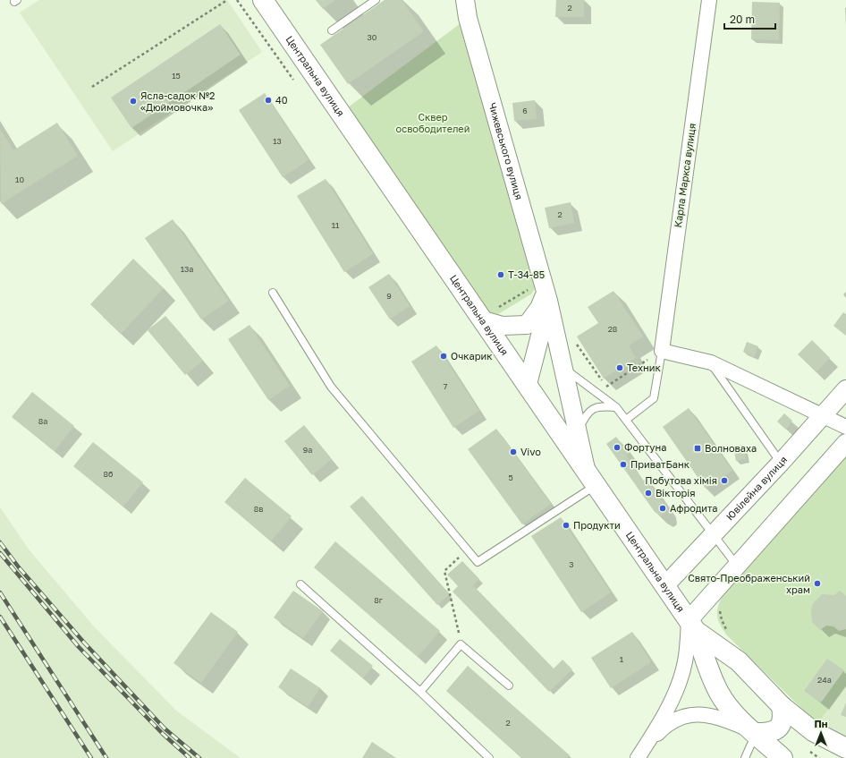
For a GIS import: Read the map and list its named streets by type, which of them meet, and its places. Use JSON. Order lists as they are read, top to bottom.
{
  "streets": {
    "main road": ["Центральна вулиця"],
    "street": ["Чижевського вулиця", "Карла Маркса вулиця", "Ювілейна вулиця"]
  },
  "crossings": [
    ["Центральна вулиця", "Чижевського вулиця"],
    ["Центральна вулиця", "Ювілейна вулиця"]
  ],
  "parks": ["Сквер освободителей"],
  "places": {
    "other": [
      "40",
      "Ясла-садок №2 «Дюймовочка»",
      "Т-34-85",
      "Очкарик",
      "Техник",
      "Фортуна",
      "Vivo",
      "ПриватБанк",
      "Побутова хімія",
      "Вікторія",
      "Афродита",
      "Продукти",
      "Свято-Преображенський храм"
    ],
    "transit": ["Волноваха"]
  },
  "house_numbers": [
    "2",
    "30",
    "15",
    "6",
    "13",
    "10",
    "2",
    "11",
    "13а",
    "9",
    "28",
    "7",
    "8а",
    "9а",
    "8б",
    "5",
    "8в",
    "3",
    "8г",
    "1",
    "24а",
    "2"
  ],
  "scale_bar": "20 m",
  "north": "top"
}
